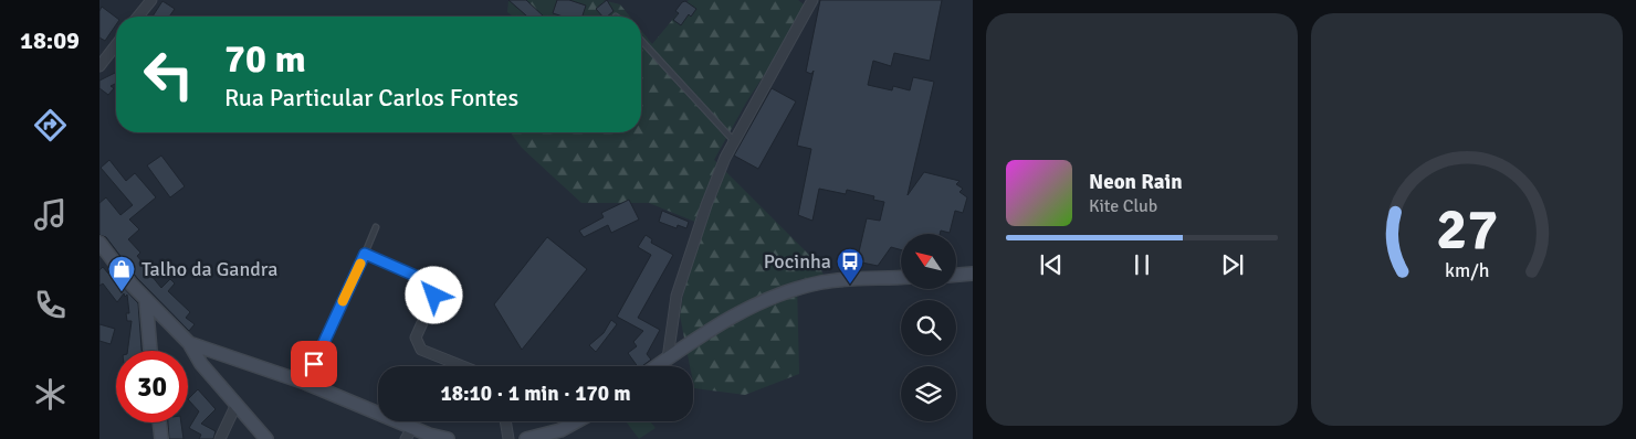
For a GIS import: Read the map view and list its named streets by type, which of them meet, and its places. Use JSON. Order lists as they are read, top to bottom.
{
  "places": {
    "bus stop": ["Pocinha"],
    "shop": ["Talho da Gandra"]
  },
  "north": "top left",
  "page": {
    "tabs": "18:09",
    "turn": ["70 m", "Rua Particular Carlos Fontes"],
    "song": ["Neon Rain", "Kite Club"],
    "limit": "30",
    "trip": "18:10 · 1 min · 170 m",
    "gauge": ["27", "km/h"]
  }
}
